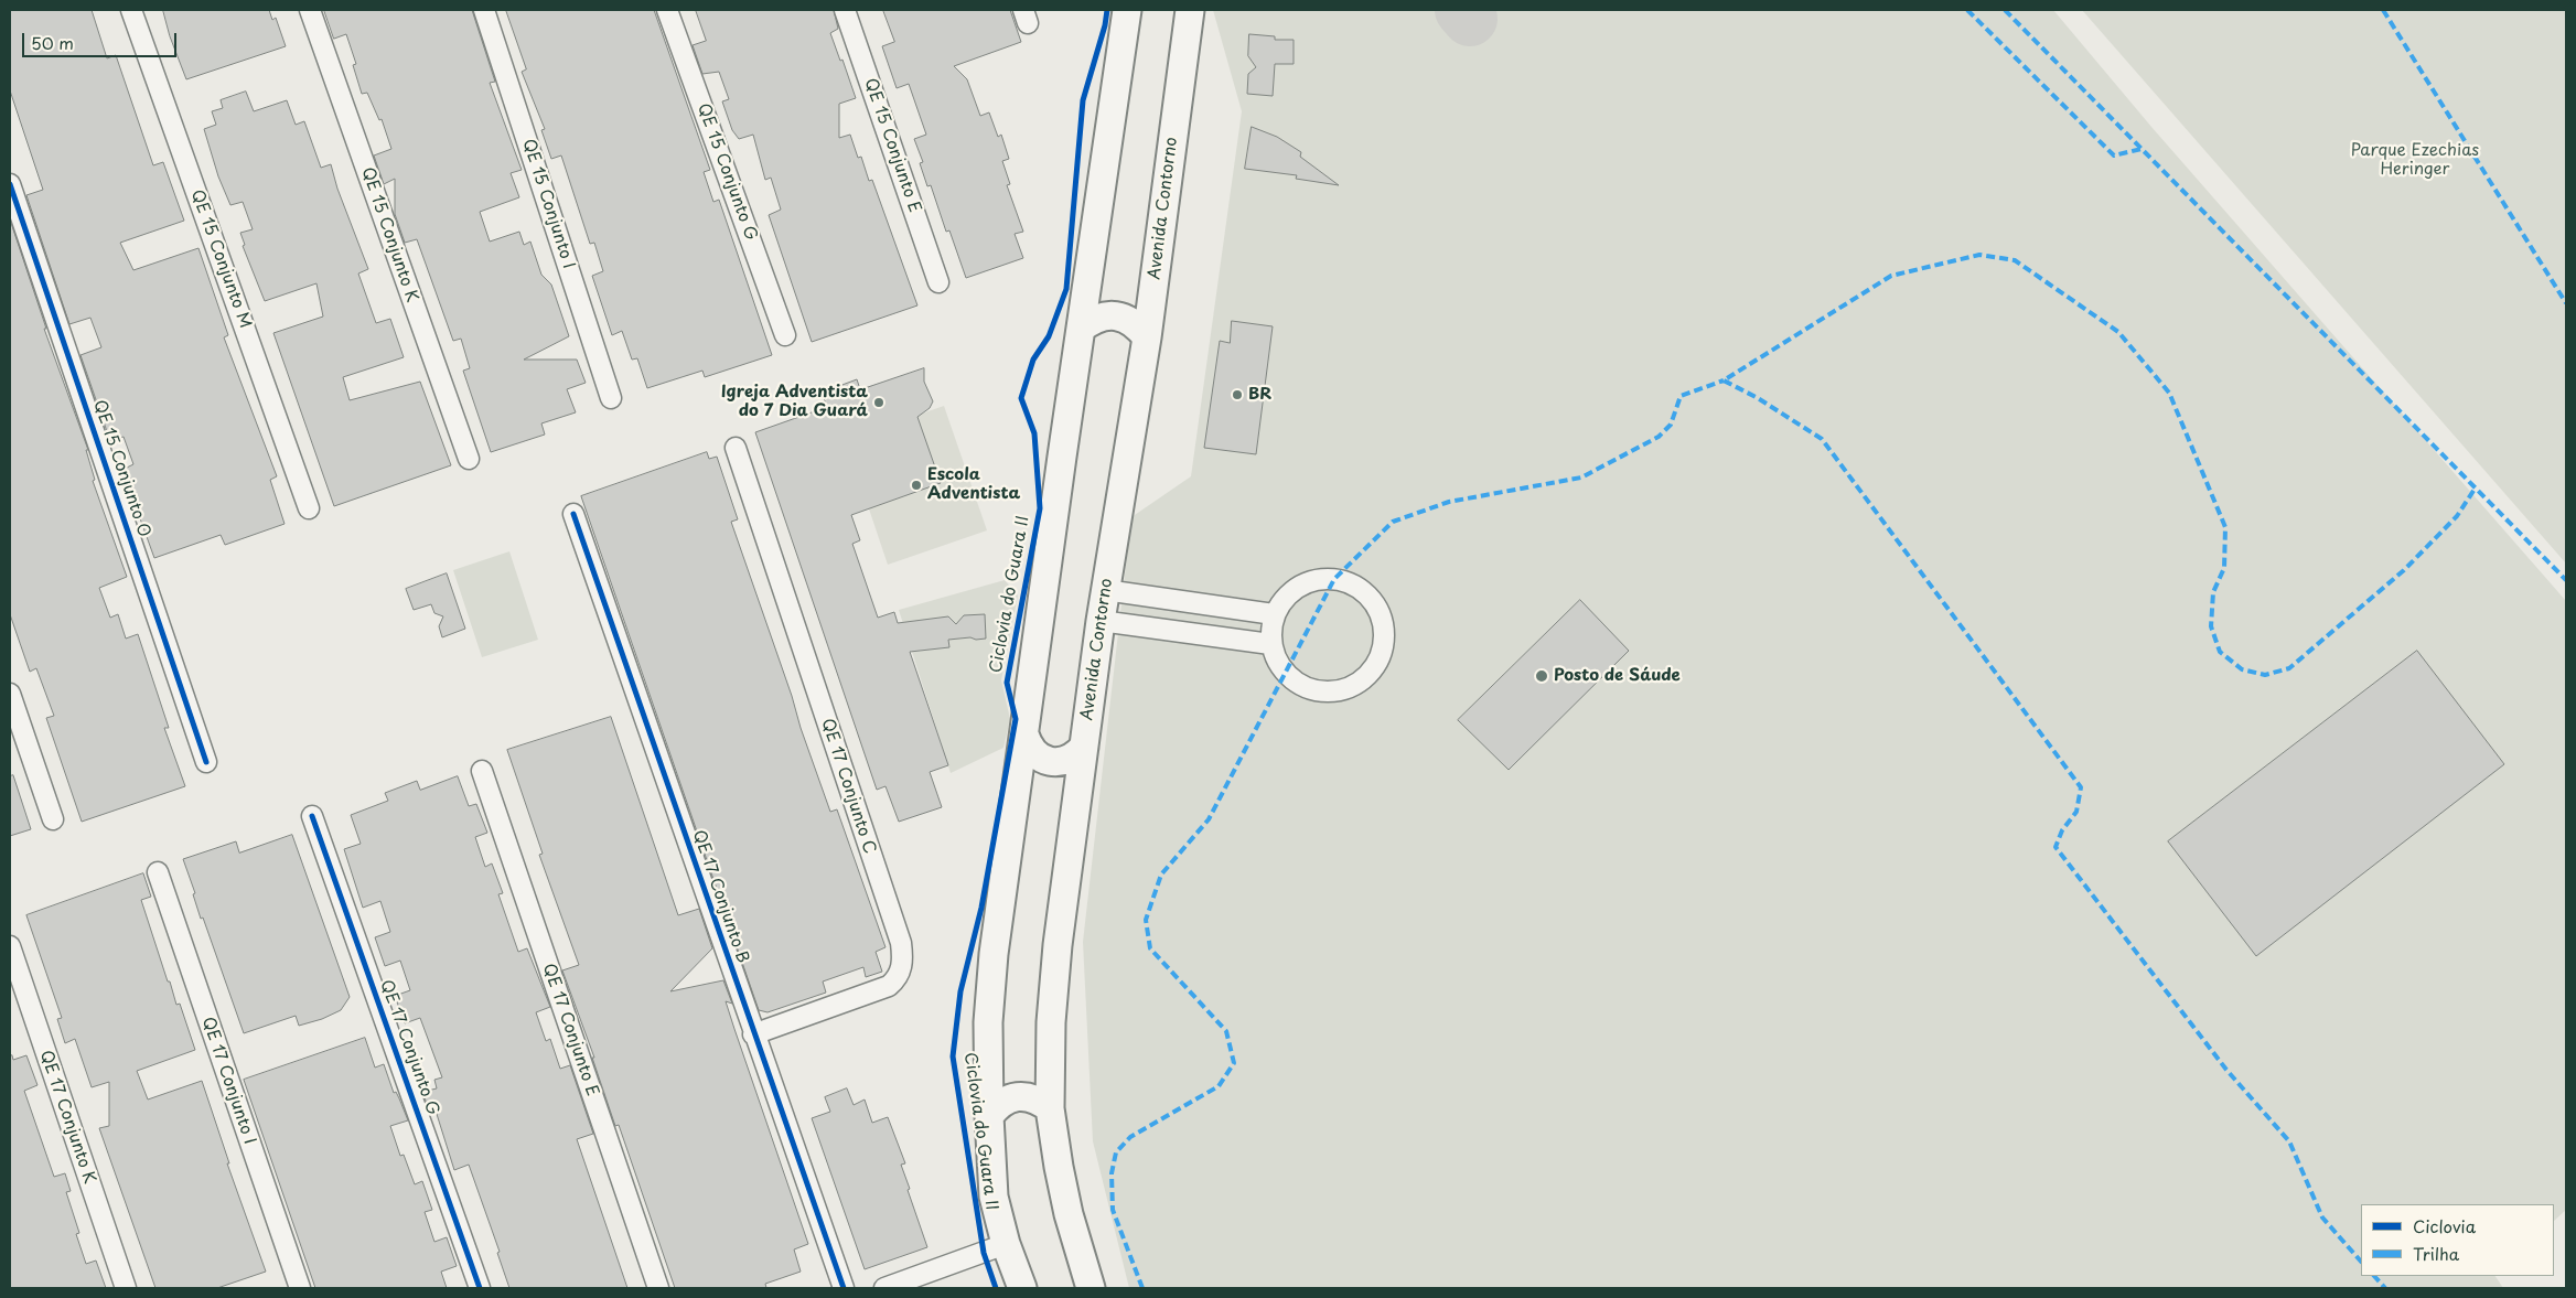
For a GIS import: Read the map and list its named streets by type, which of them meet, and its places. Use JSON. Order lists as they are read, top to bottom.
{
  "streets": {
    "main road": ["Avenida Contorno"],
    "street": [
      "QE 15 Conjunto E",
      "QE 15 Conjunto G",
      "QE 15 Conjunto I",
      "QE 15 Conjunto K",
      "QE 15 Conjunto M",
      "QE 15 Conjunto O",
      "QE 17 Conjunto C",
      "QE 17 Conjunto B",
      "QE 17 Conjunto E",
      "QE 17 Conjunto G",
      "QE 17 Conjunto I",
      "QE 17 Conjunto K"
    ],
    "cycle path": ["Ciclovia do Guara II"]
  },
  "crossings": [
    ["QE 17 Conjunto C", "QE 17 Conjunto B"]
  ],
  "parks": ["Parque Ezechias Heringer"],
  "places": [
    "BR",
    "Igreja Adventista do 7 Dia Guará",
    "Escola Adventista",
    "Posto de Sáude"
  ],
  "legend": ["Ciclovia", "Trilha"],
  "scale_bar": "50 m"
}
